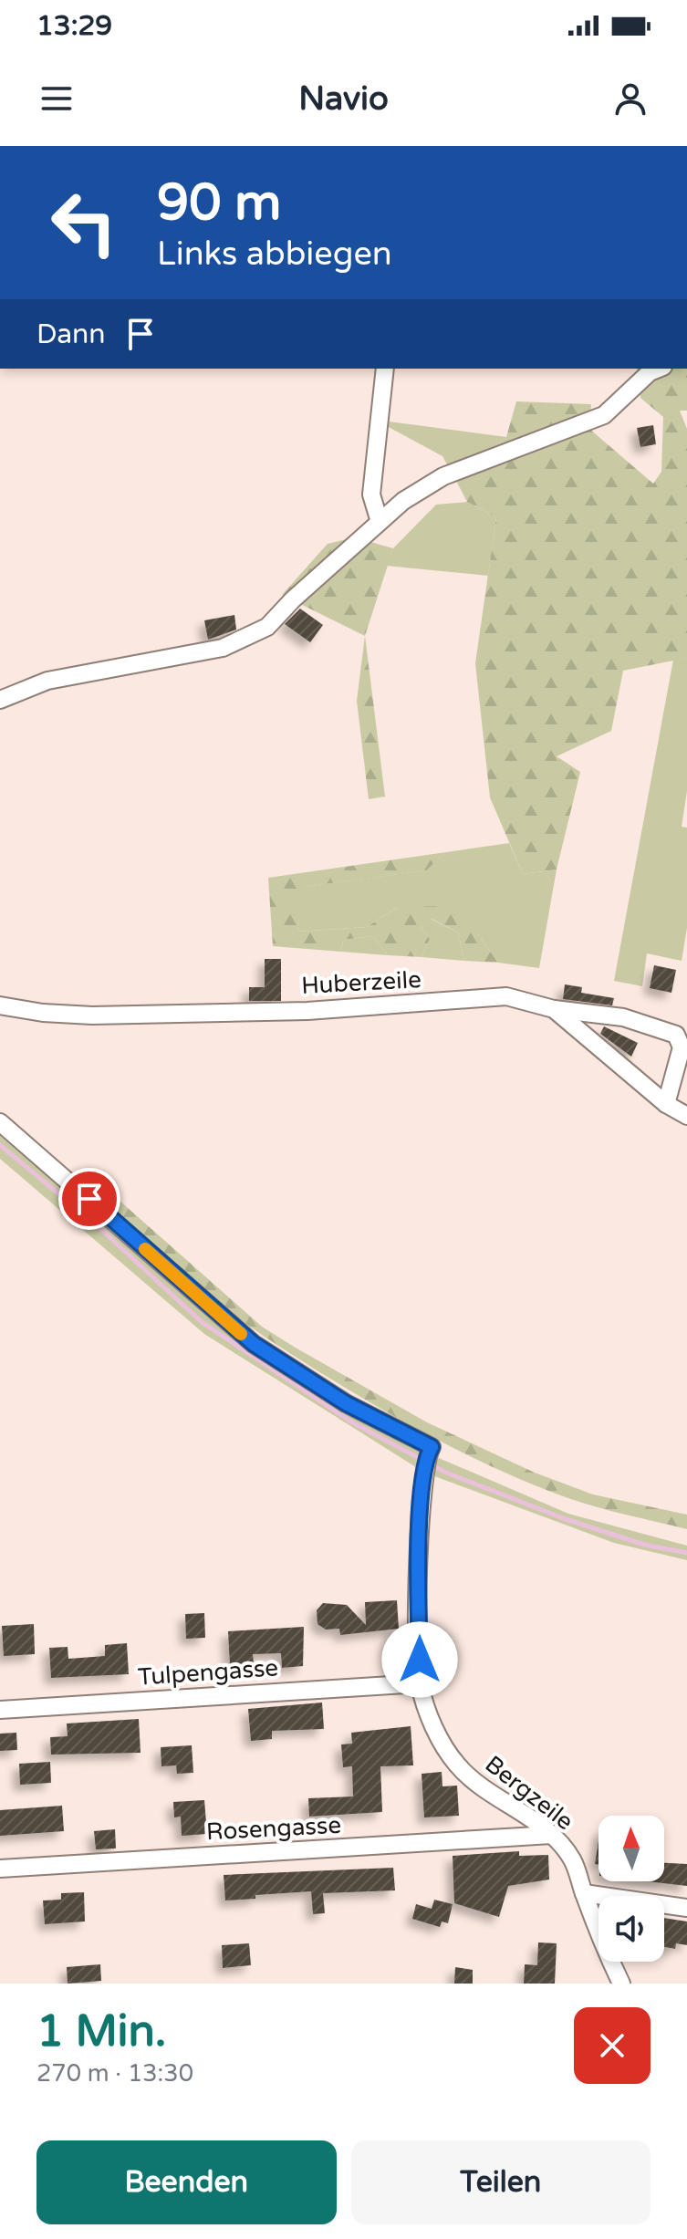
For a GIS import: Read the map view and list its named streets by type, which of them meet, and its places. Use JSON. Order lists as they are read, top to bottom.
{
  "streets": {
    "street": [
      "Huberzeile",
      "Tulpengasse",
      "Bergzeile",
      "Rosengasse"
    ]
  },
  "crossings": [
    ["Tulpengasse", "Bergzeile"],
    ["Bergzeile", "Rosengasse"]
  ],
  "north": "top",
  "page": {
    "status": "13:29",
    "header": "Navio",
    "turn": ["90 m", "Links abbiegen"],
    "then": "Dann",
    "heading": ["1 Min.", "270 m · 13:30"],
    "buttons": ["Beenden", "Teilen"]
  }
}
